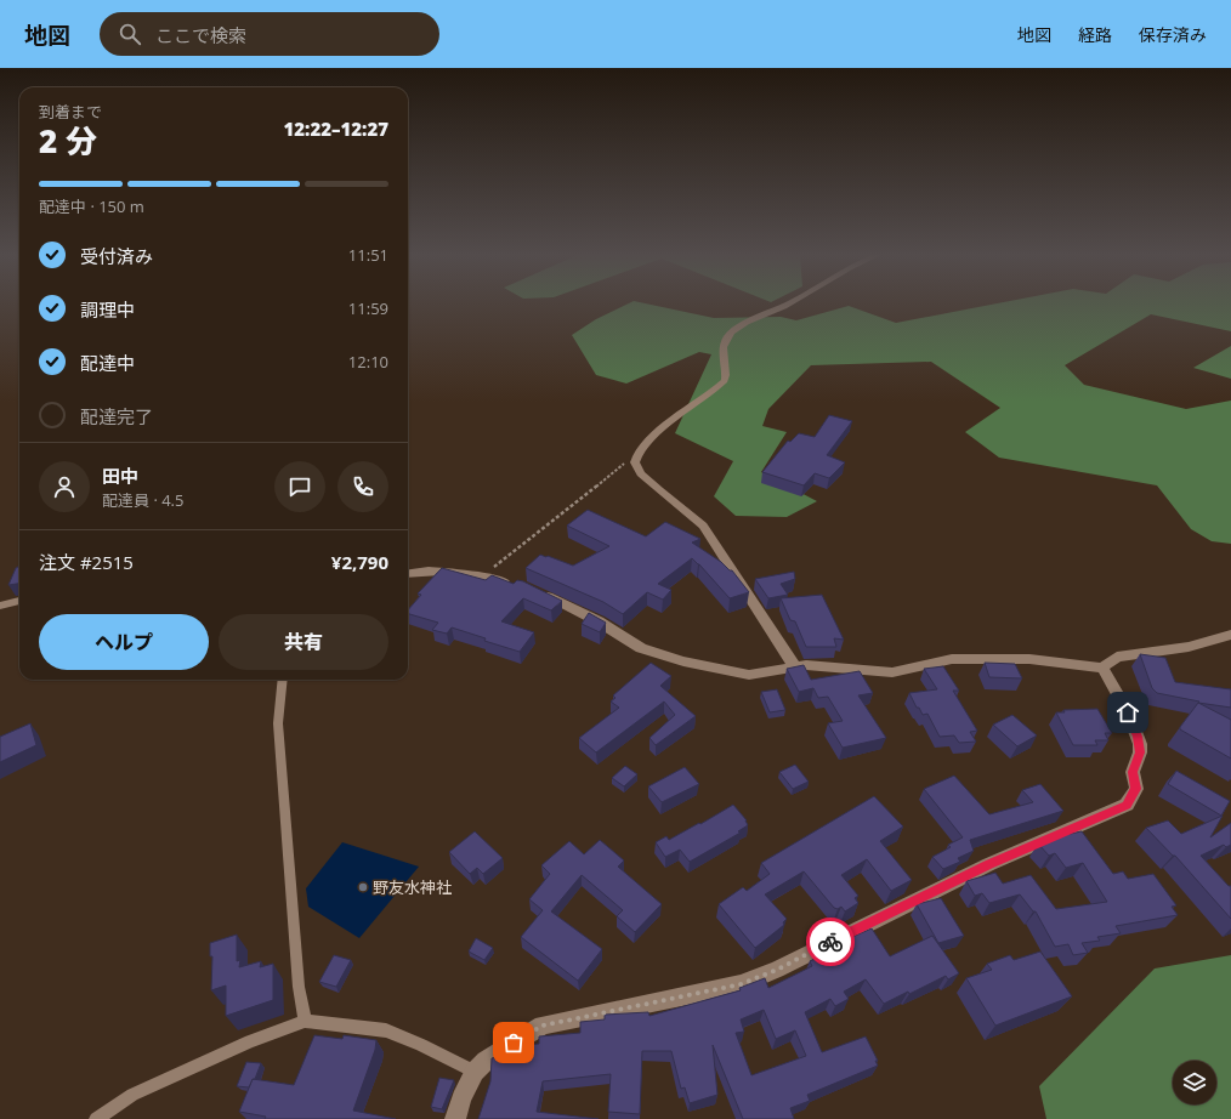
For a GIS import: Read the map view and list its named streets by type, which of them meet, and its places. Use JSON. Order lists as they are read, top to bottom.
{
  "places": ["野友水神社"],
  "page": {
    "header": "地図",
    "search": "ここで検索",
    "nav": ["地図", "経路", "保存済み"],
    "heading": ["2 分", "到着まで", "12:22–12:27"],
    "panel": [
      "田中",
      "配達員 · 4.5",
      "注文 #2515",
      "¥2,790"
    ],
    "bar": "配達中 · 150 m",
    "list": [
      ["受付済み", "11:51"],
      ["調理中", "11:59"],
      ["配達中", "12:10"],
      "配達完了"
    ],
    "buttons": ["ヘルプ", "共有"]
  }
}
